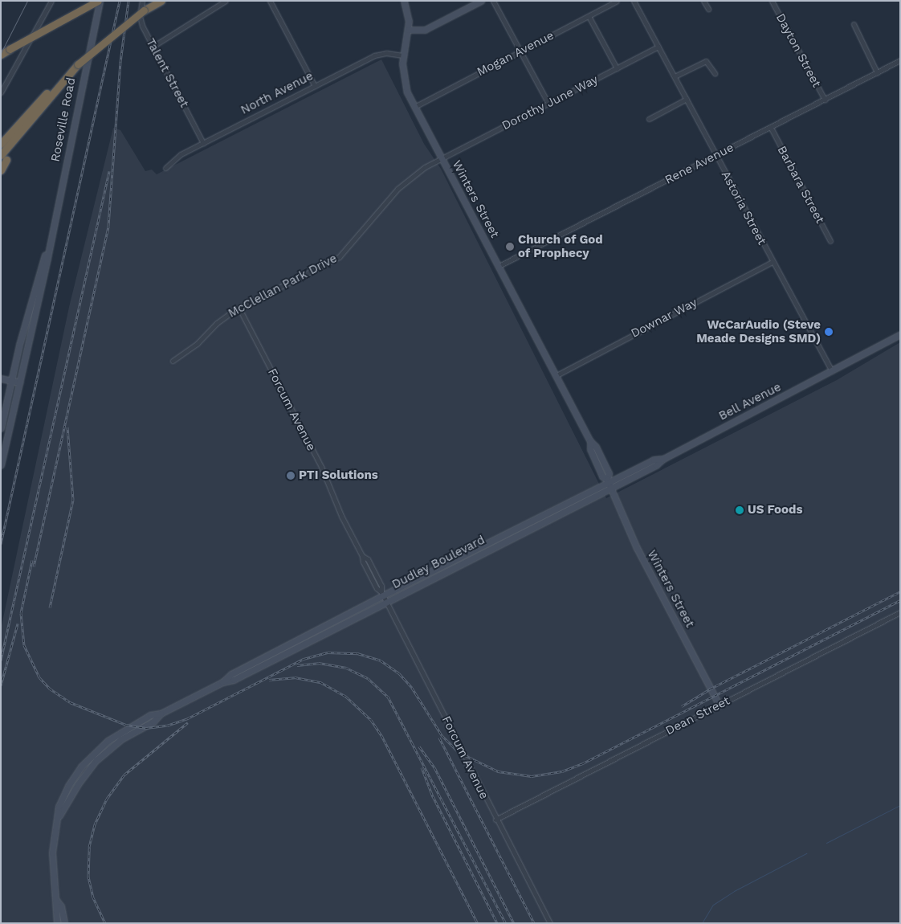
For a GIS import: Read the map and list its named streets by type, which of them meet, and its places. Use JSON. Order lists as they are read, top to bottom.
{
  "streets": {
    "main road": [
      "Roseville Road",
      "Winters Street",
      "Bell Avenue",
      "Dudley Boulevard"
    ],
    "street": [
      "Dayton Street",
      "Mogan Avenue",
      "Talent Street",
      "North Avenue",
      "Dorothy June Way",
      "Rene Avenue",
      "Barbara Street",
      "Astoria Street",
      "McClellan Park Drive",
      "Downar Way",
      "Forcum Avenue",
      "Dean Street"
    ]
  },
  "crossings": [
    ["Dayton Street", "Rene Avenue"],
    ["Mogan Avenue", "Winters Street"],
    ["Talent Street", "North Avenue"],
    ["North Avenue", "Winters Street"],
    ["Dorothy June Way", "Winters Street"],
    ["Dorothy June Way", "Astoria Street"],
    ["Dorothy June Way", "McClellan Park Drive"],
    ["Rene Avenue", "Barbara Street"],
    ["Rene Avenue", "Winters Street"],
    ["Rene Avenue", "Astoria Street"],
    ["Winters Street", "McClellan Park Drive"],
    ["Winters Street", "Downar Way"],
    ["Winters Street", "Bell Avenue"],
    ["Winters Street", "Dudley Boulevard"],
    ["Winters Street", "Dean Street"],
    ["Astoria Street", "Downar Way"],
    ["Astoria Street", "Bell Avenue"],
    ["McClellan Park Drive", "Forcum Avenue"],
    ["Bell Avenue", "Dudley Boulevard"],
    ["Forcum Avenue", "Dudley Boulevard"],
    ["Forcum Avenue", "Dean Street"]
  ],
  "places": [
    "Church of God of Prophecy",
    "WcCarAudio (Steve Meade Designs SMD)",
    "PTI Solutions",
    "US Foods"
  ]
}
